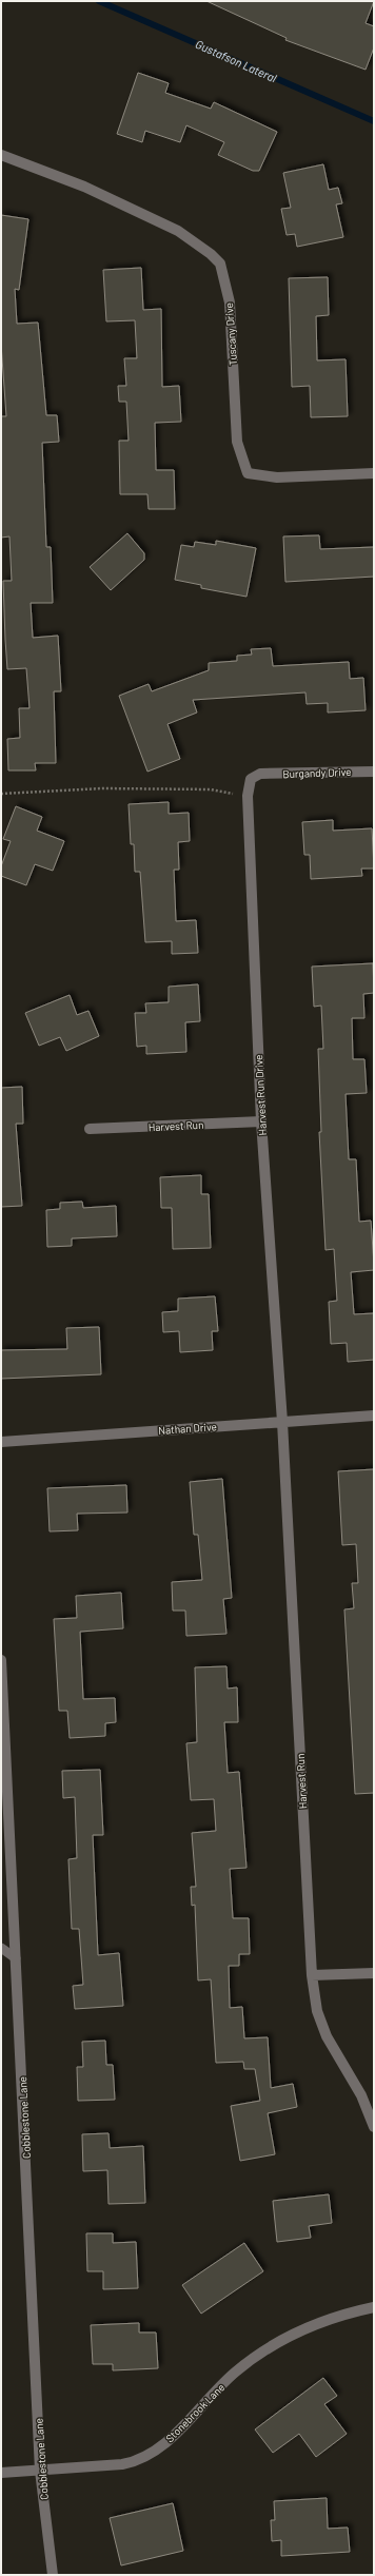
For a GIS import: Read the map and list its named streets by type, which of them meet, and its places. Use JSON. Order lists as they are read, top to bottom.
{
  "streets": {
    "street": [
      "Tuscany Drive",
      "Burgandy Drive",
      "Harvest Run Drive",
      "Harvest Run",
      "Nathan Drive",
      "Cobblestone Lane",
      "Stonebrook Lane"
    ]
  },
  "crossings": [
    ["Burgandy Drive", "Harvest Run Drive"],
    ["Harvest Run Drive", "Harvest Run"],
    ["Harvest Run Drive", "Nathan Drive"],
    ["Harvest Run", "Nathan Drive"],
    ["Cobblestone Lane", "Stonebrook Lane"]
  ],
  "water": ["Gustafson Lateral"]
}
